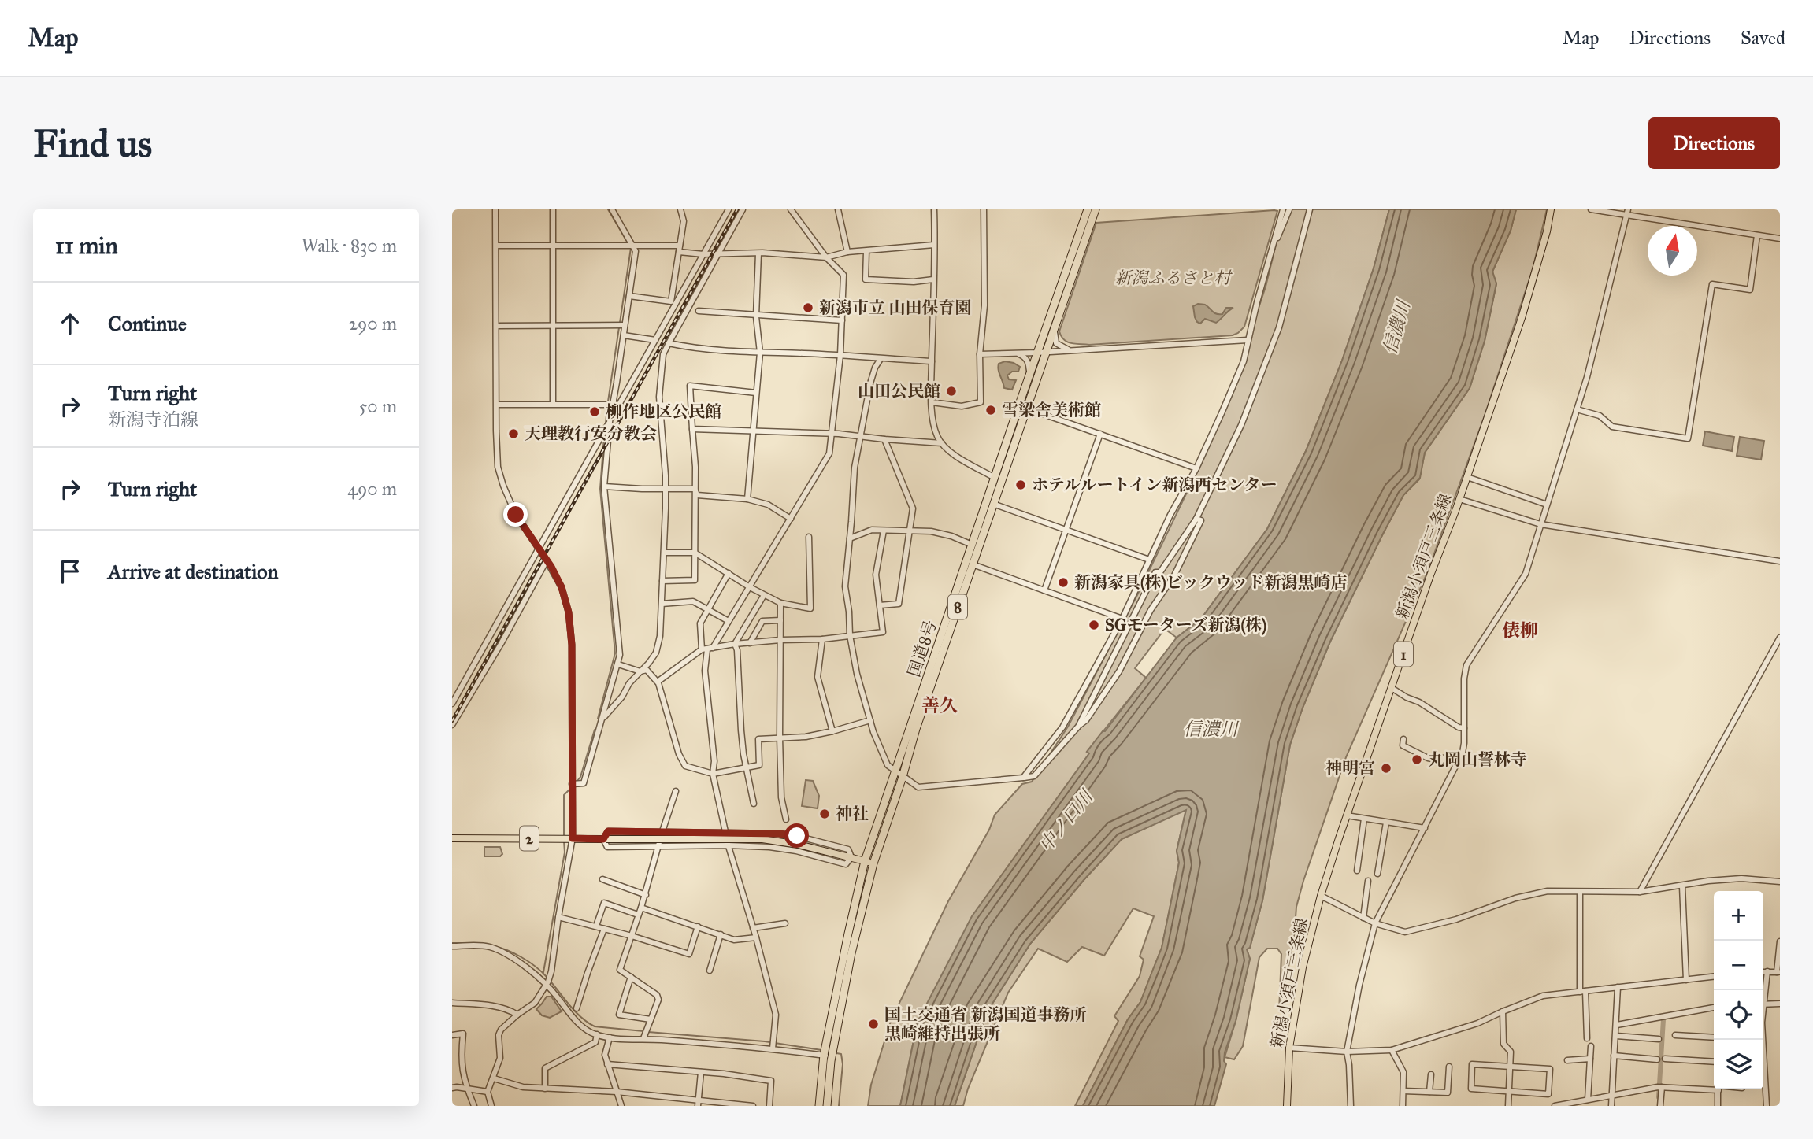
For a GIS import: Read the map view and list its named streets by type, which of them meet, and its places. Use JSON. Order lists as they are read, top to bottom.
{
  "streets": {
    "highway": ["8", "国道8号"],
    "main road": ["新潟小須戸三条線", "1", "2"]
  },
  "crossings": [
    ["国道8号", "2"]
  ],
  "districts": ["俵柳", "善久"],
  "water": ["信濃川", "中ノ口川"],
  "parks": ["新潟ふるさと村"],
  "places": [
    "新潟市立 山田保育園",
    "山田公民館",
    "雪梁舎美術館",
    "柳作地区公民館",
    "天理教行安分教会",
    "ホテルルートイン新潟西センター",
    "新潟家具(株)ビックウッド新潟黒崎店",
    "SGモーターズ新潟(株)",
    "丸岡山誓林寺",
    "神明宮",
    "神社",
    "国土交通省 新潟国道事務所 黒崎維持出張所"
  ],
  "north": "top",
  "page": {
    "header": "Map",
    "nav": ["Map", "Directions", "Saved"],
    "buttons": "Directions",
    "title": "Find us",
    "heading": ["11 min", "Walk · 830 m"],
    "list": [
      ["Continue", "290 m"],
      ["Turn right", "新潟寺泊線", "50 m"],
      ["Turn right", "490 m"],
      "Arrive at destination"
    ],
    "map_buttons": ["+", "−"]
  }
}
